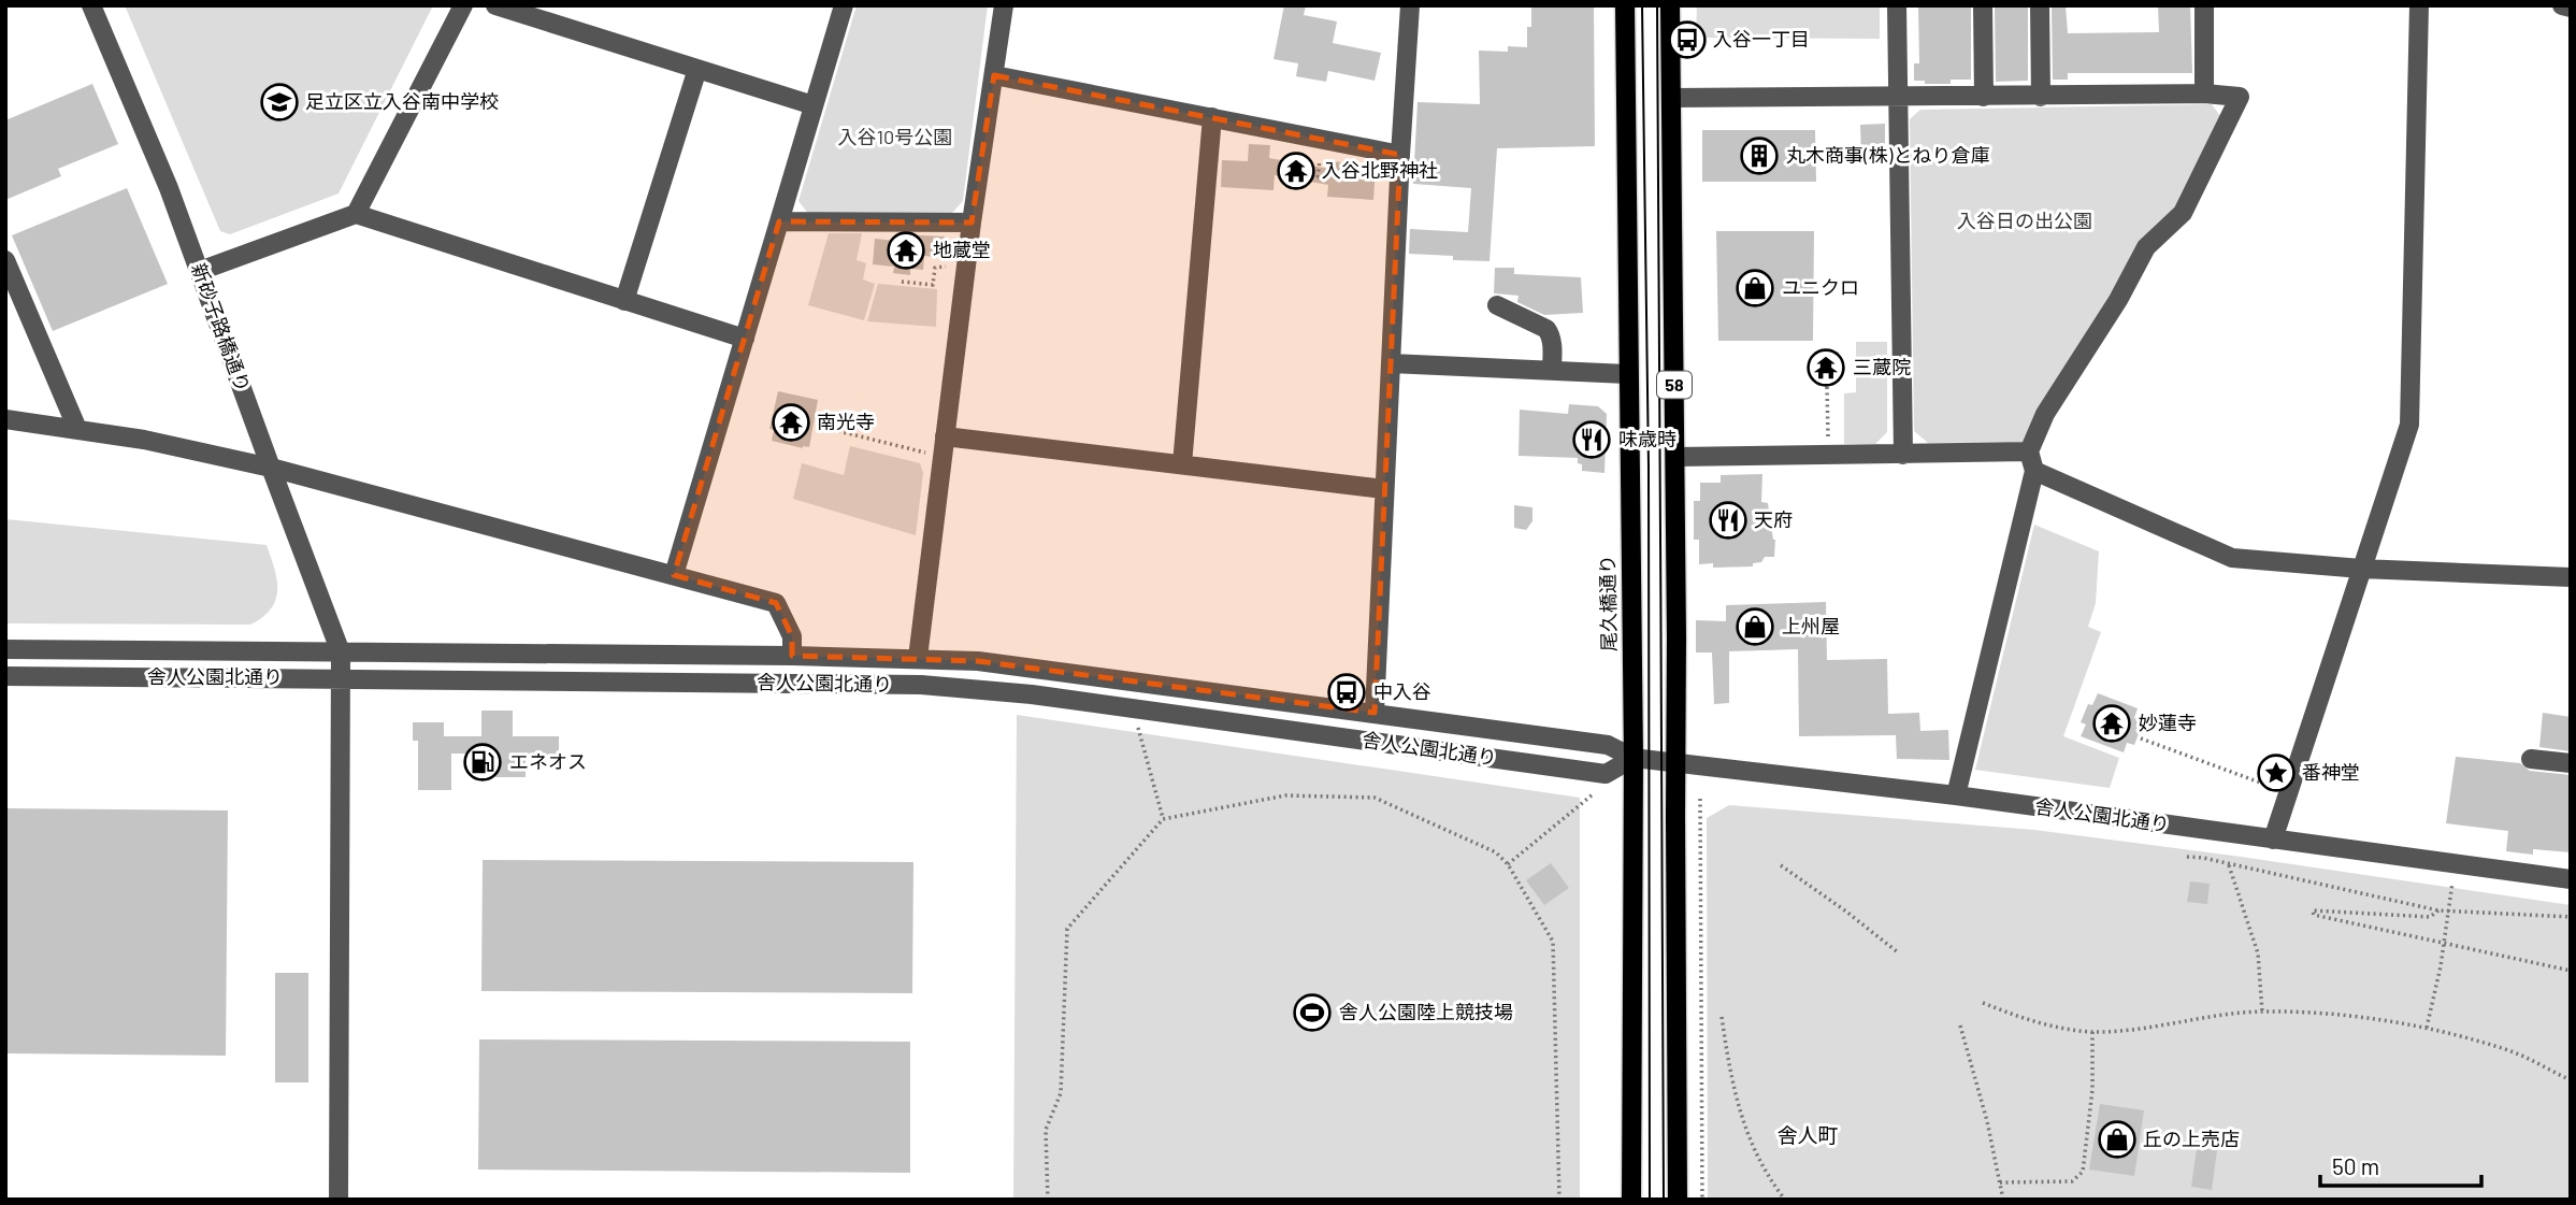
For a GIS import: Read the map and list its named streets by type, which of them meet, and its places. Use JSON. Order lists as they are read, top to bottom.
{
  "streets": {
    "main road": ["58", "尾久橋通り"],
    "street": ["新砂子路橋通り", "舎人公園北通り"]
  },
  "crossings": [
    ["新砂子路橋通り", "舎人公園北通り"],
    ["58", "舎人公園北通り"],
    ["尾久橋通り", "舎人公園北通り"]
  ],
  "districts": ["舎人町"],
  "parks": ["入谷10号公園", "入谷日の出公園"],
  "places": {
    "bus stop": ["入谷一丁目", "中入谷"],
    "school or university": ["足立区立入谷南中学校"],
    "building": ["丸木商事(株)とねり倉庫"],
    "temple": [
      "入谷北野神社",
      "地蔵堂",
      "三蔵院",
      "南光寺",
      "妙蓮寺"
    ],
    "shop": ["ユニクロ", "上州屋", "丘の上売店"],
    "restaurant": ["味歳時", "天府"],
    "fuel station": ["エネオス"],
    "place": ["番神堂"],
    "sports": ["舎人公園陸上競技場"]
  },
  "scale_bar": "50 m"
}
